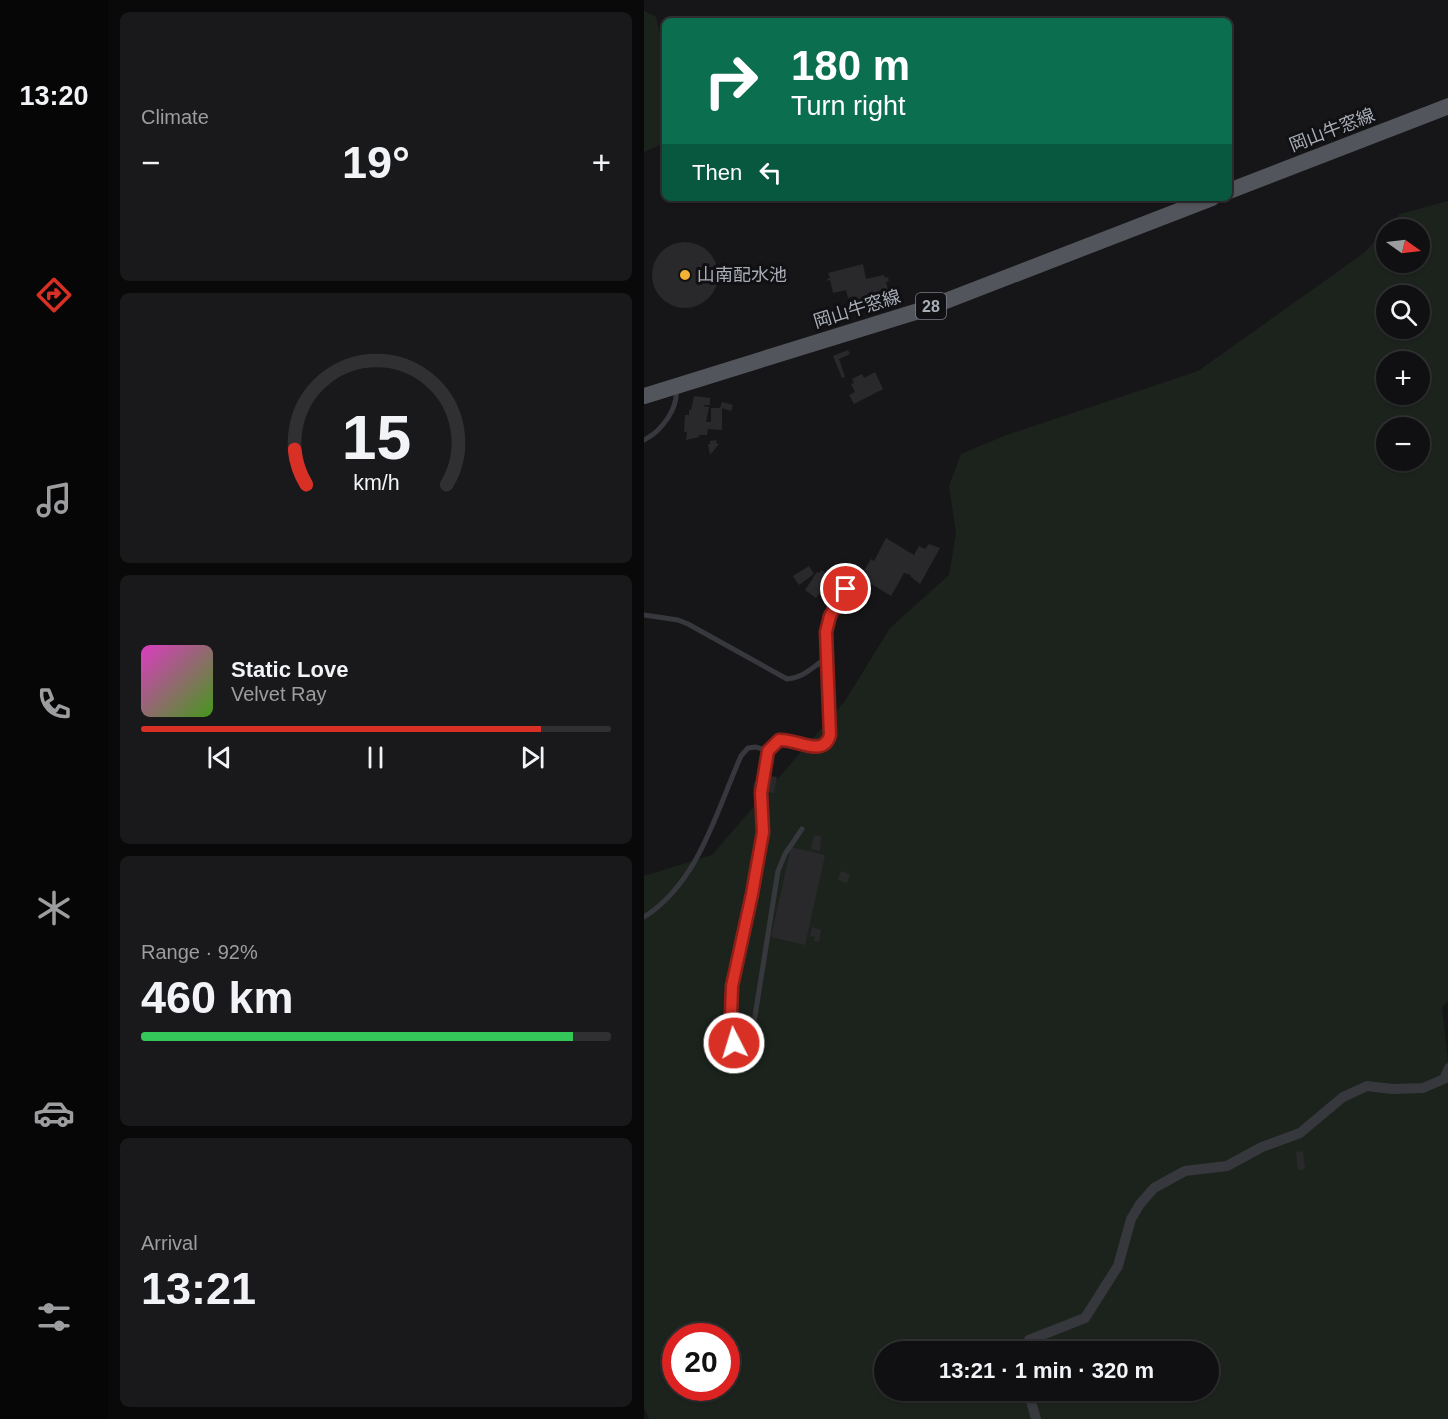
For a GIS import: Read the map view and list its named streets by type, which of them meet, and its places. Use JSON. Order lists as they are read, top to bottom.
{
  "streets": {
    "main road": ["岡山牛窓線", "28"]
  },
  "places": ["山南配水池"],
  "north": "right",
  "page": {
    "tabs": "13:20",
    "tile": [
      "Climate",
      ["Range · 92%", "460 km"],
      ["Arrival", "13:21"]
    ],
    "turn": ["180 m", "Turn right"],
    "heat": ["−", "19°", "+"],
    "then": "Then",
    "map_buttons": ["+", "−"],
    "song": ["Static Love", "Velvet Ray"],
    "limit": "20",
    "trip": "13:21 · 1 min · 320 m",
    "gauge": ["15", "km/h"]
  }
}
